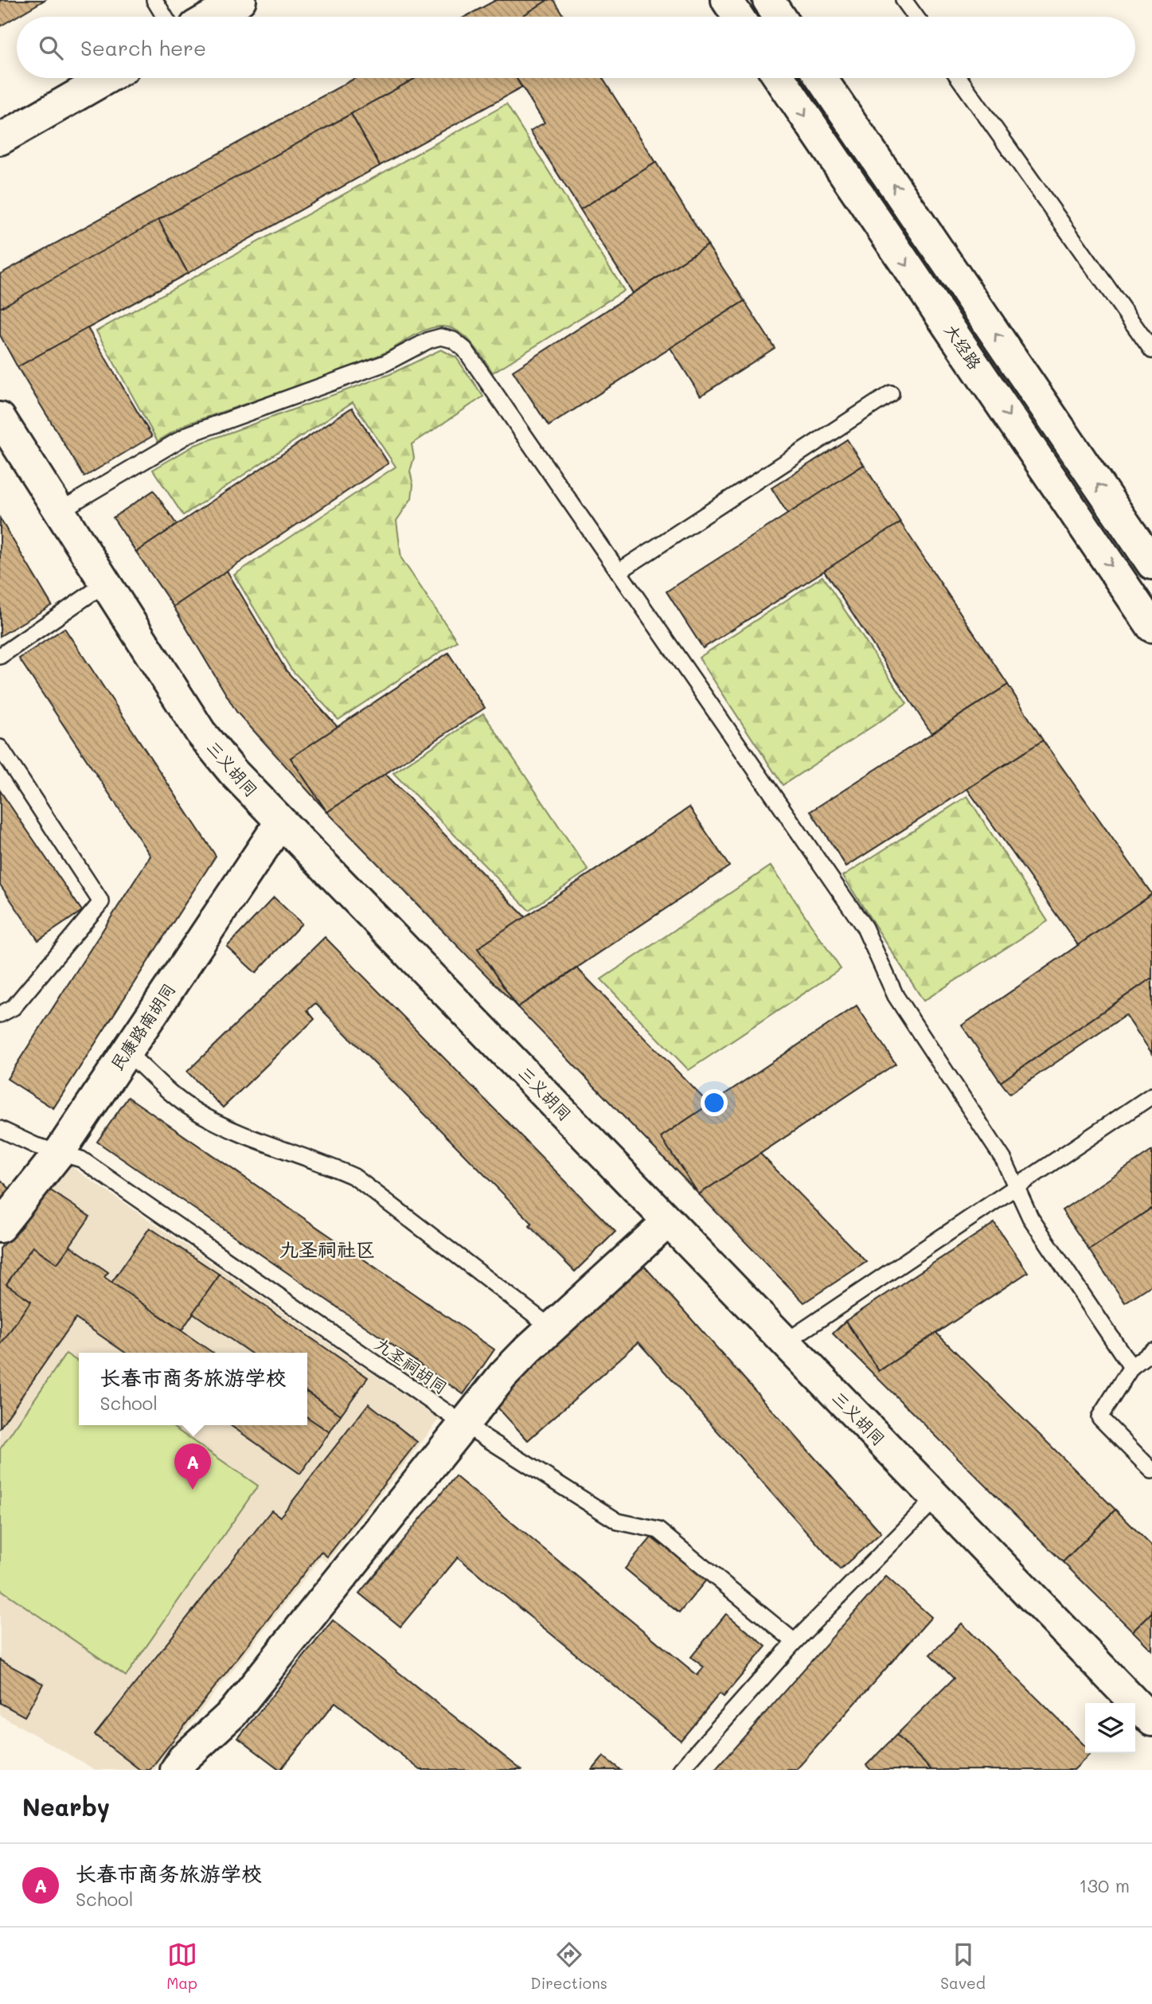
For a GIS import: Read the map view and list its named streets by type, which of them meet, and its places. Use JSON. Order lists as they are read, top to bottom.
{
  "streets": {
    "street": ["大经路", "三义胡同", "民康路南胡同"],
    "lane": ["九圣祠胡同"]
  },
  "crossings": [
    ["三义胡同", "民康路南胡同"],
    ["民康路南胡同", "九圣祠胡同"]
  ],
  "districts": ["九圣祠社区"],
  "page": {
    "search": "Search here",
    "popup": ["长春市商务旅游学校", "School"],
    "pins": "A",
    "heading": "Nearby",
    "list": [
      {
        "mark": "A",
        "name": "长春市商务旅游学校",
        "note": "School",
        "value": "130 m"
      }
    ],
    "nav": ["Map", "Directions", "Saved"]
  }
}
